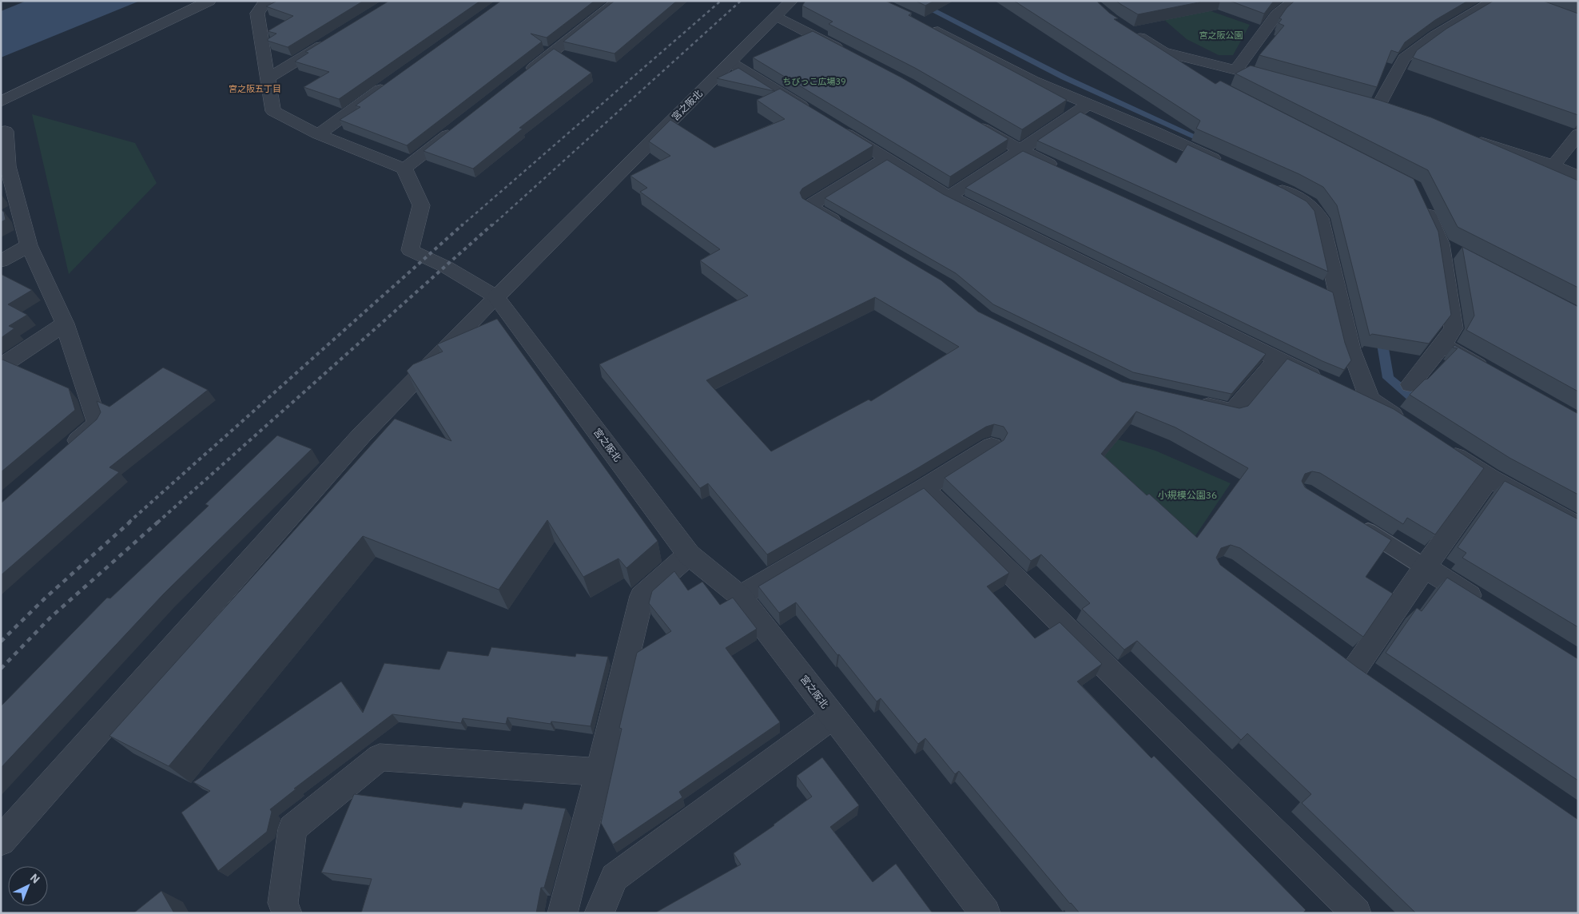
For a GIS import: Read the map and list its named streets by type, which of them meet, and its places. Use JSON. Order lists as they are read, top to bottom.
{
  "streets": {
    "street": ["宮之阪北"]
  },
  "districts": ["宮之阪五丁目"],
  "parks": ["宮之阪公園", "ちびっこ広場39", "小規模公園36"],
  "north": "top right"
}
